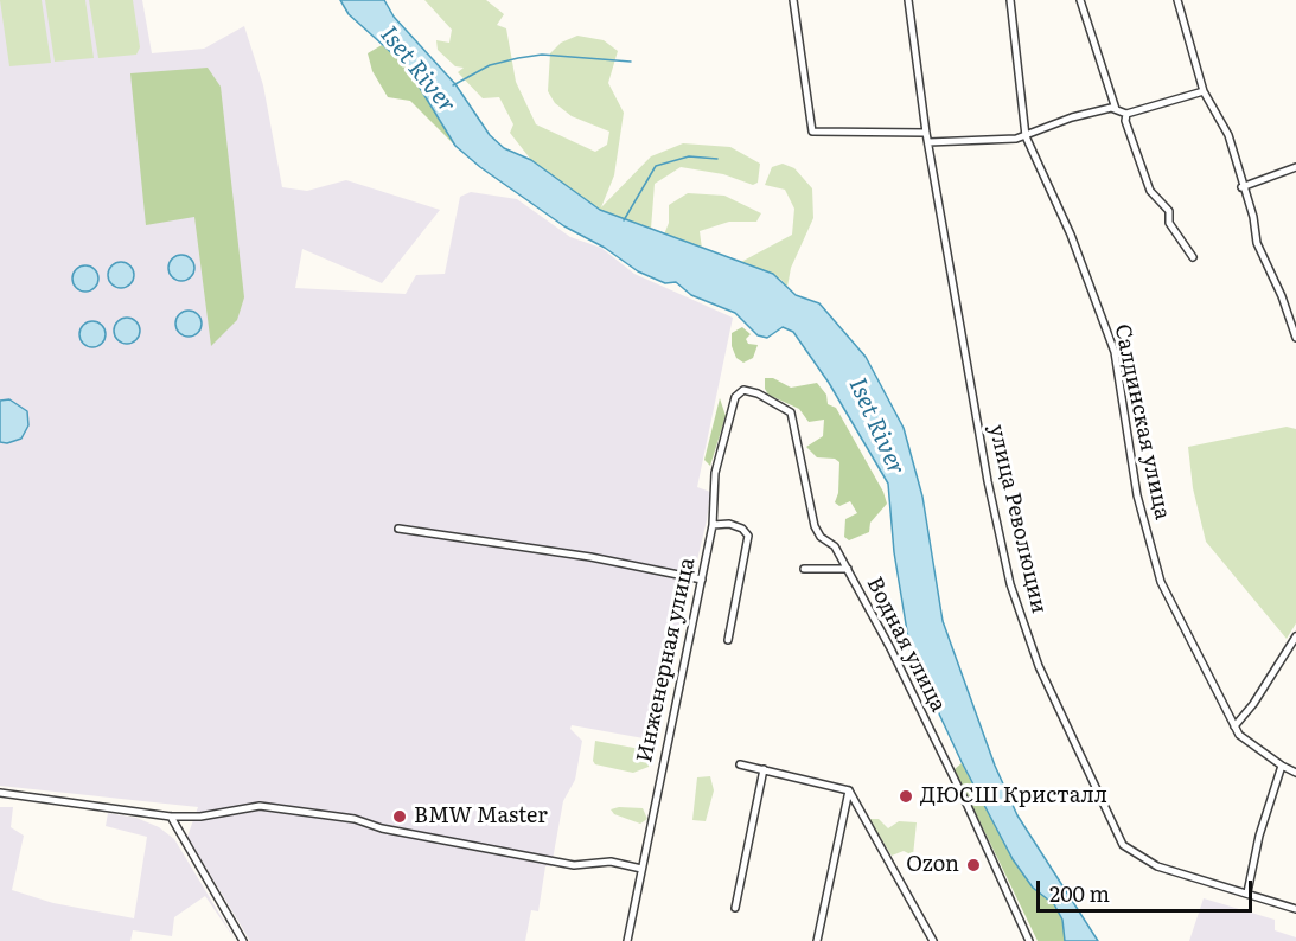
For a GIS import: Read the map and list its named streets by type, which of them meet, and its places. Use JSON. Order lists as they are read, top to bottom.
{
  "streets": {
    "street": [
      "Салдинская улица",
      "улица Революции",
      "Водная улица",
      "Инженерная улица"
    ]
  },
  "crossings": [
    ["Водная улица", "Инженерная улица"]
  ],
  "water": ["Iset River"],
  "places": ["ДЮСШ Кристалл", "BMW Master", "Ozon"],
  "scale_bar": "200 m"
}
